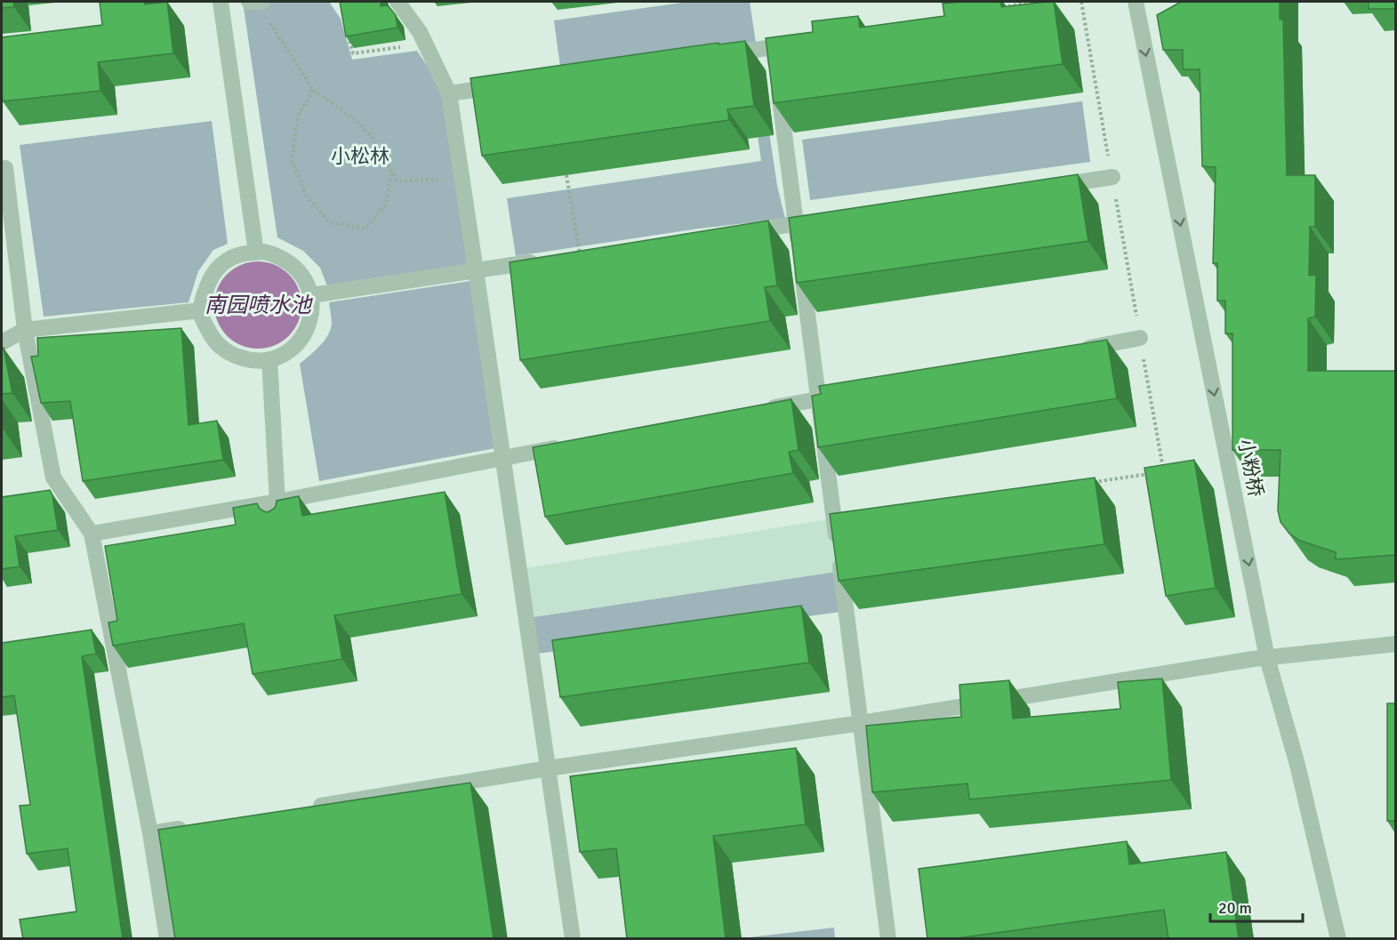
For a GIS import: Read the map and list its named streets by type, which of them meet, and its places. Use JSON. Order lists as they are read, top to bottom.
{
  "streets": {
    "street": ["小粉桥"]
  },
  "one_way": ["小粉桥"],
  "water": ["南园喷水池"],
  "parks": ["小松林"],
  "scale_bar": "20 m"
}
